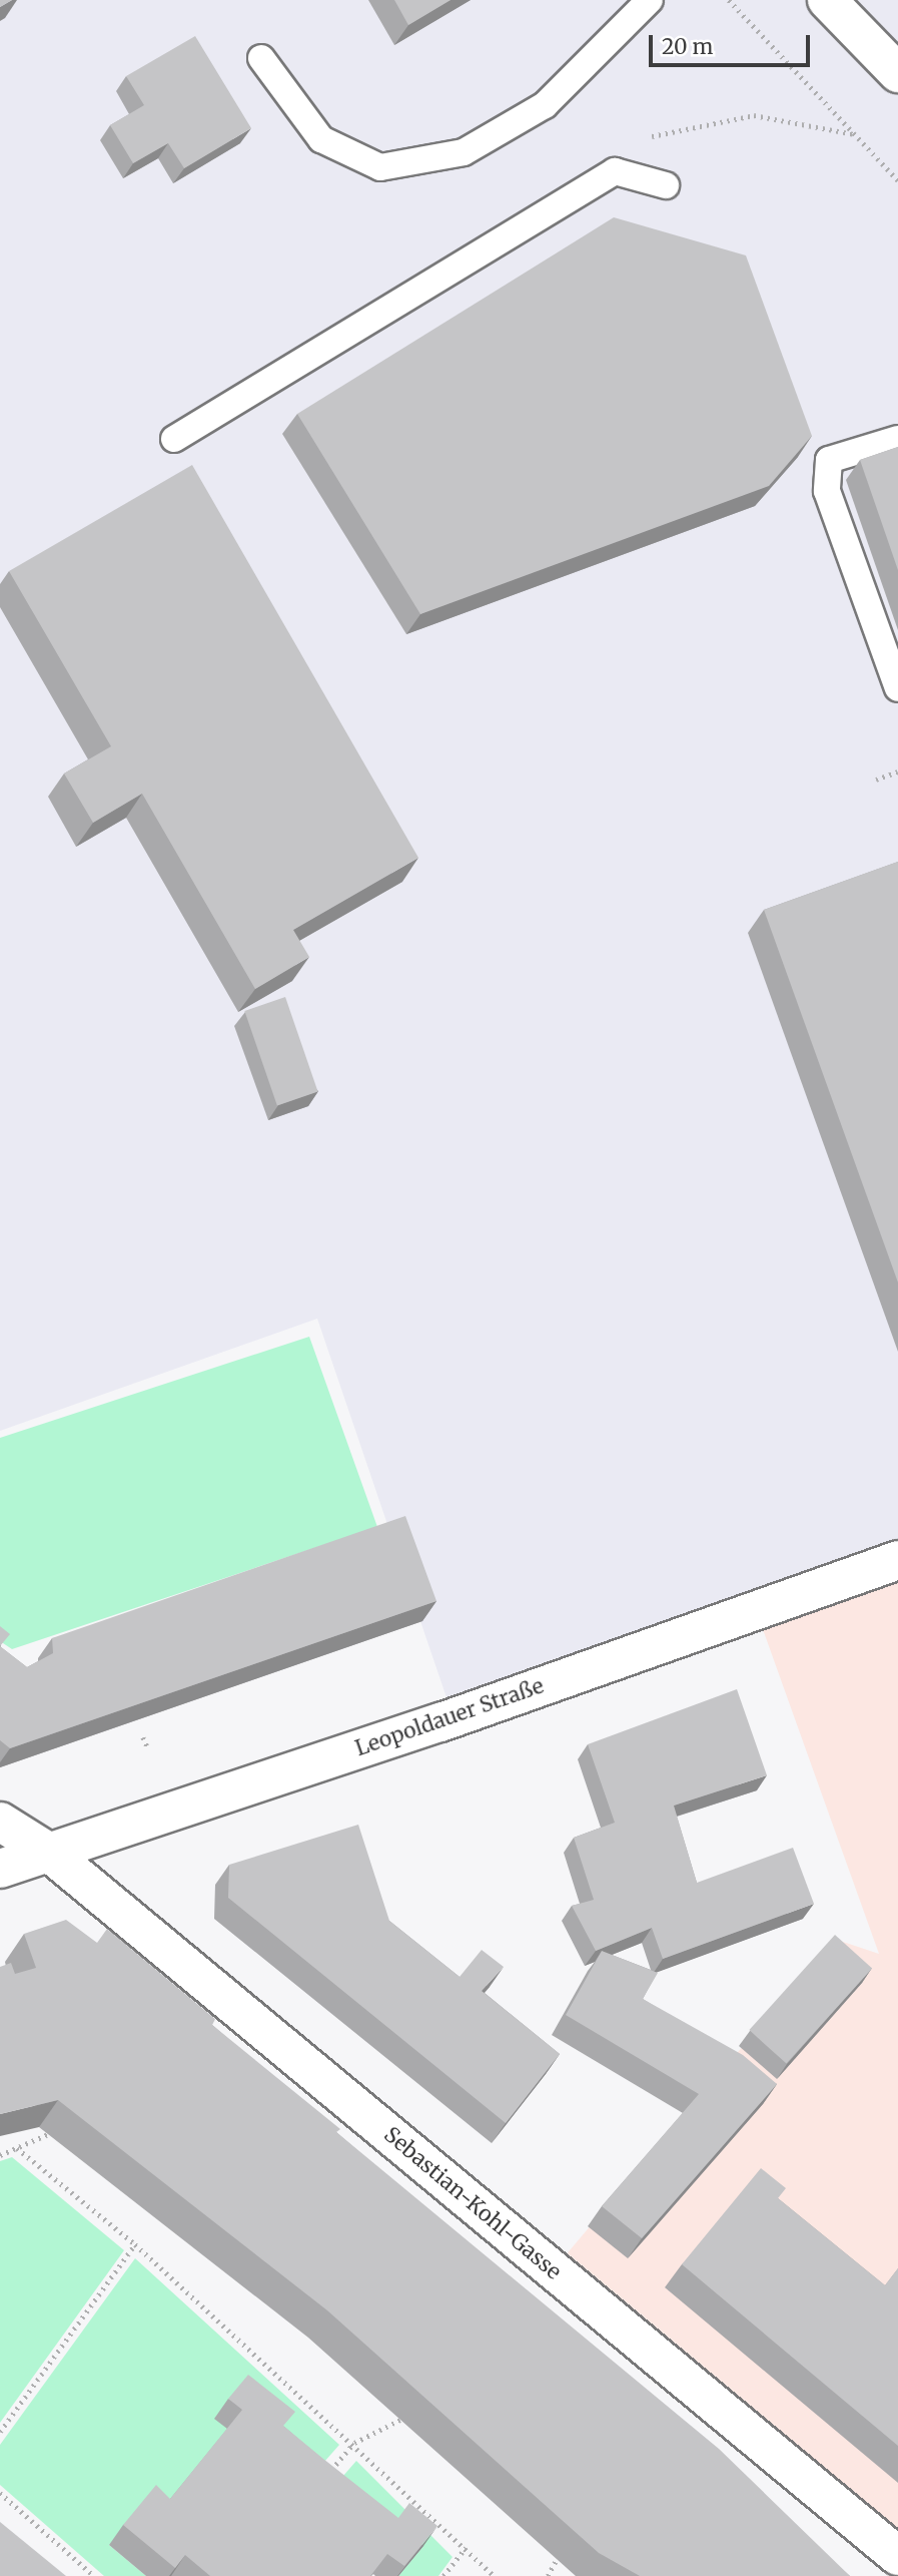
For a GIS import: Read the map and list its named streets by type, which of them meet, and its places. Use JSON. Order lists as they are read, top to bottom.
{
  "streets": {
    "street": ["Leopoldauer Straße", "Sebastian-Kohl-Gasse"]
  },
  "crossings": [
    ["Leopoldauer Straße", "Sebastian-Kohl-Gasse"]
  ],
  "scale_bar": "20 m"
}
